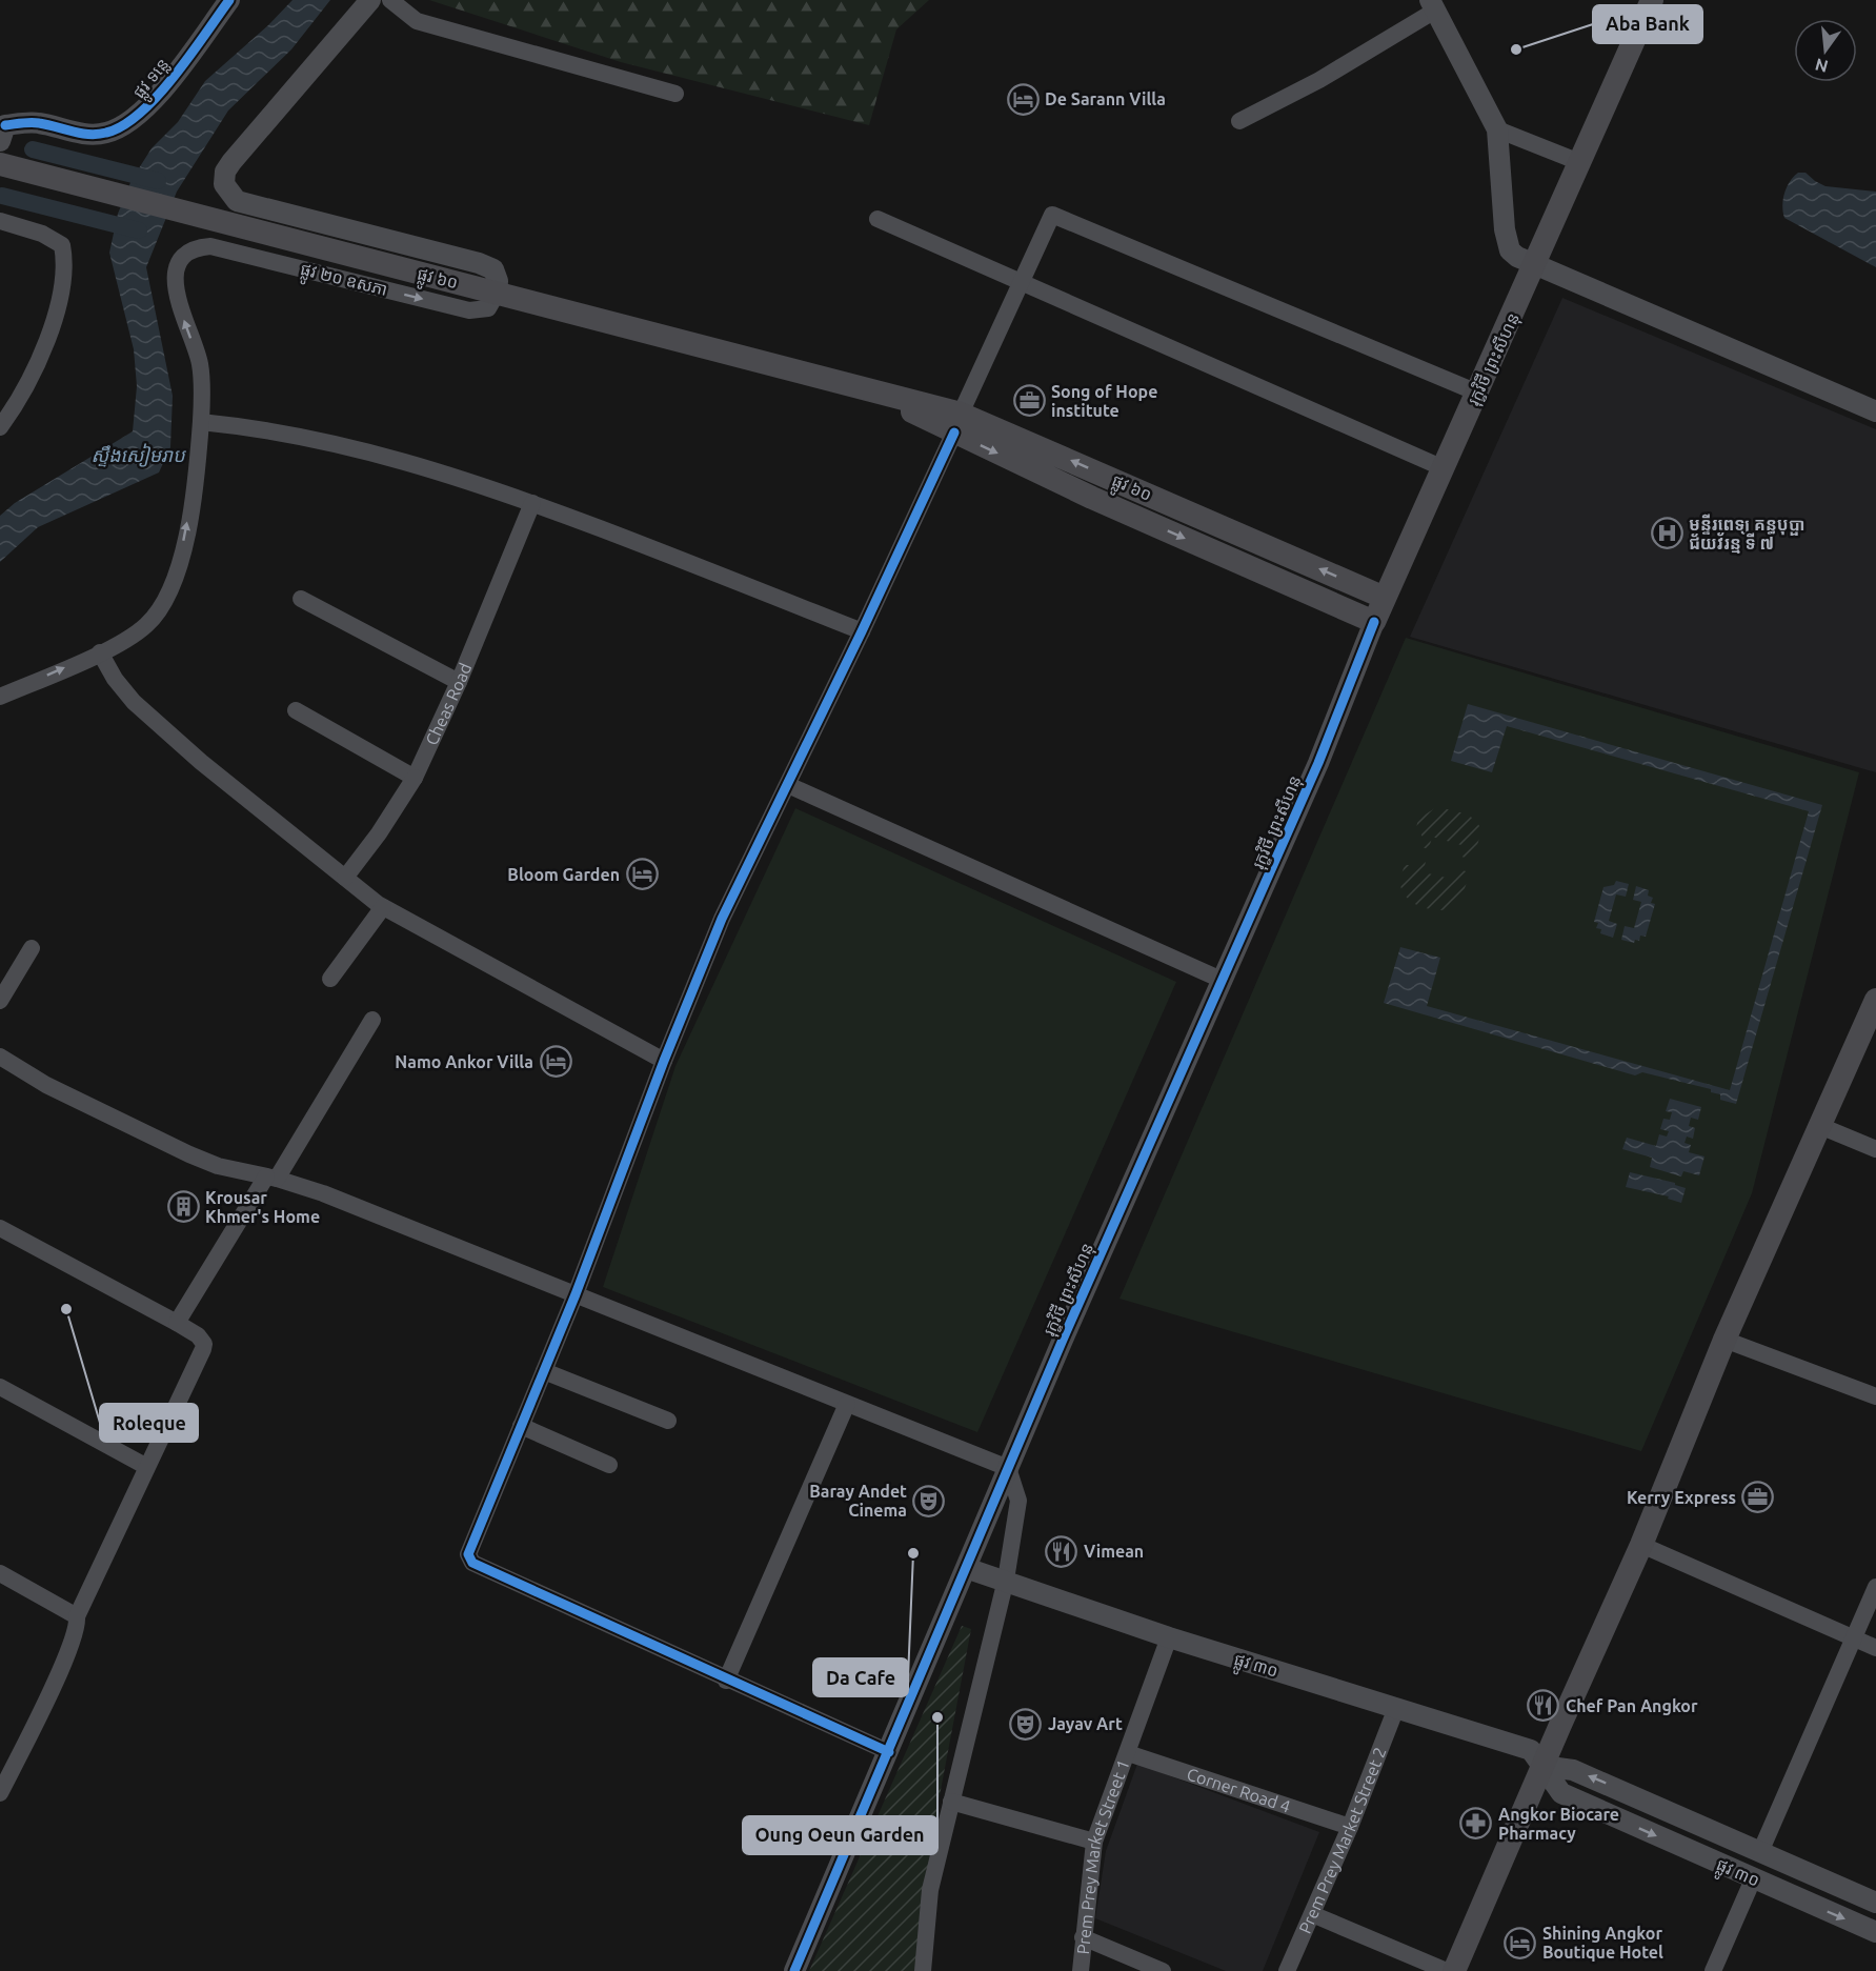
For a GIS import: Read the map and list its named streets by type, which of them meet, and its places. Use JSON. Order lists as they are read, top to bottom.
{
  "streets": {
    "main road": ["ផ្លូវ ៦០", "រុក្ខវិថី ព្រះសីហនុ"],
    "street": [
      "ផ្លូវ ទន្លេ",
      "ផ្លូវ ២០ ឧសភា",
      "Cheas Road",
      "ផ្លូវ ៣០",
      "Corner Road 4",
      "Prem Prey Market Street 2",
      "Prem Prey Market Street 1"
    ]
  },
  "crossings": [
    ["ផ្លូវ ៦០", "ផ្លូវ ២០ ឧសភា"],
    ["ផ្លូវ ៦០", "រុក្ខវិថី ព្រះសីហនុ"],
    ["រុក្ខវិថី ព្រះសីហនុ", "ផ្លូវ ៣០"],
    ["ផ្លូវ ៣០", "Prem Prey Market Street 2"],
    ["ផ្លូវ ៣០", "Prem Prey Market Street 1"],
    ["Corner Road 4", "Prem Prey Market Street 2"],
    ["Corner Road 4", "Prem Prey Market Street 1"]
  ],
  "water": ["ស្ទឹងសៀមរាប"],
  "places": {
    "other": [
      "Aba Bank",
      "Roleque",
      "Da Cafe",
      "Oung Oeun Garden"
    ],
    "hotel": [
      "De Sarann Villa",
      "Bloom Garden",
      "Namo Ankor Villa",
      "Shining Angkor Boutique Hotel"
    ],
    "office": ["Song of Hope institute", "Kerry Express"],
    "hospital": ["មន្ទីរពេទ្យ គន្ធបុប្ផា ជ័យវ័រន្ម ទី ៧"],
    "building": ["Krousar Khmer's Home"],
    "theatre": ["Baray Andet Cinema", "Jayav Art"],
    "restaurant": ["Vimean", "Chef Pan Angkor"],
    "pharmacy": ["Angkor Biocare Pharmacy"]
  },
  "north": "bottom"
}
